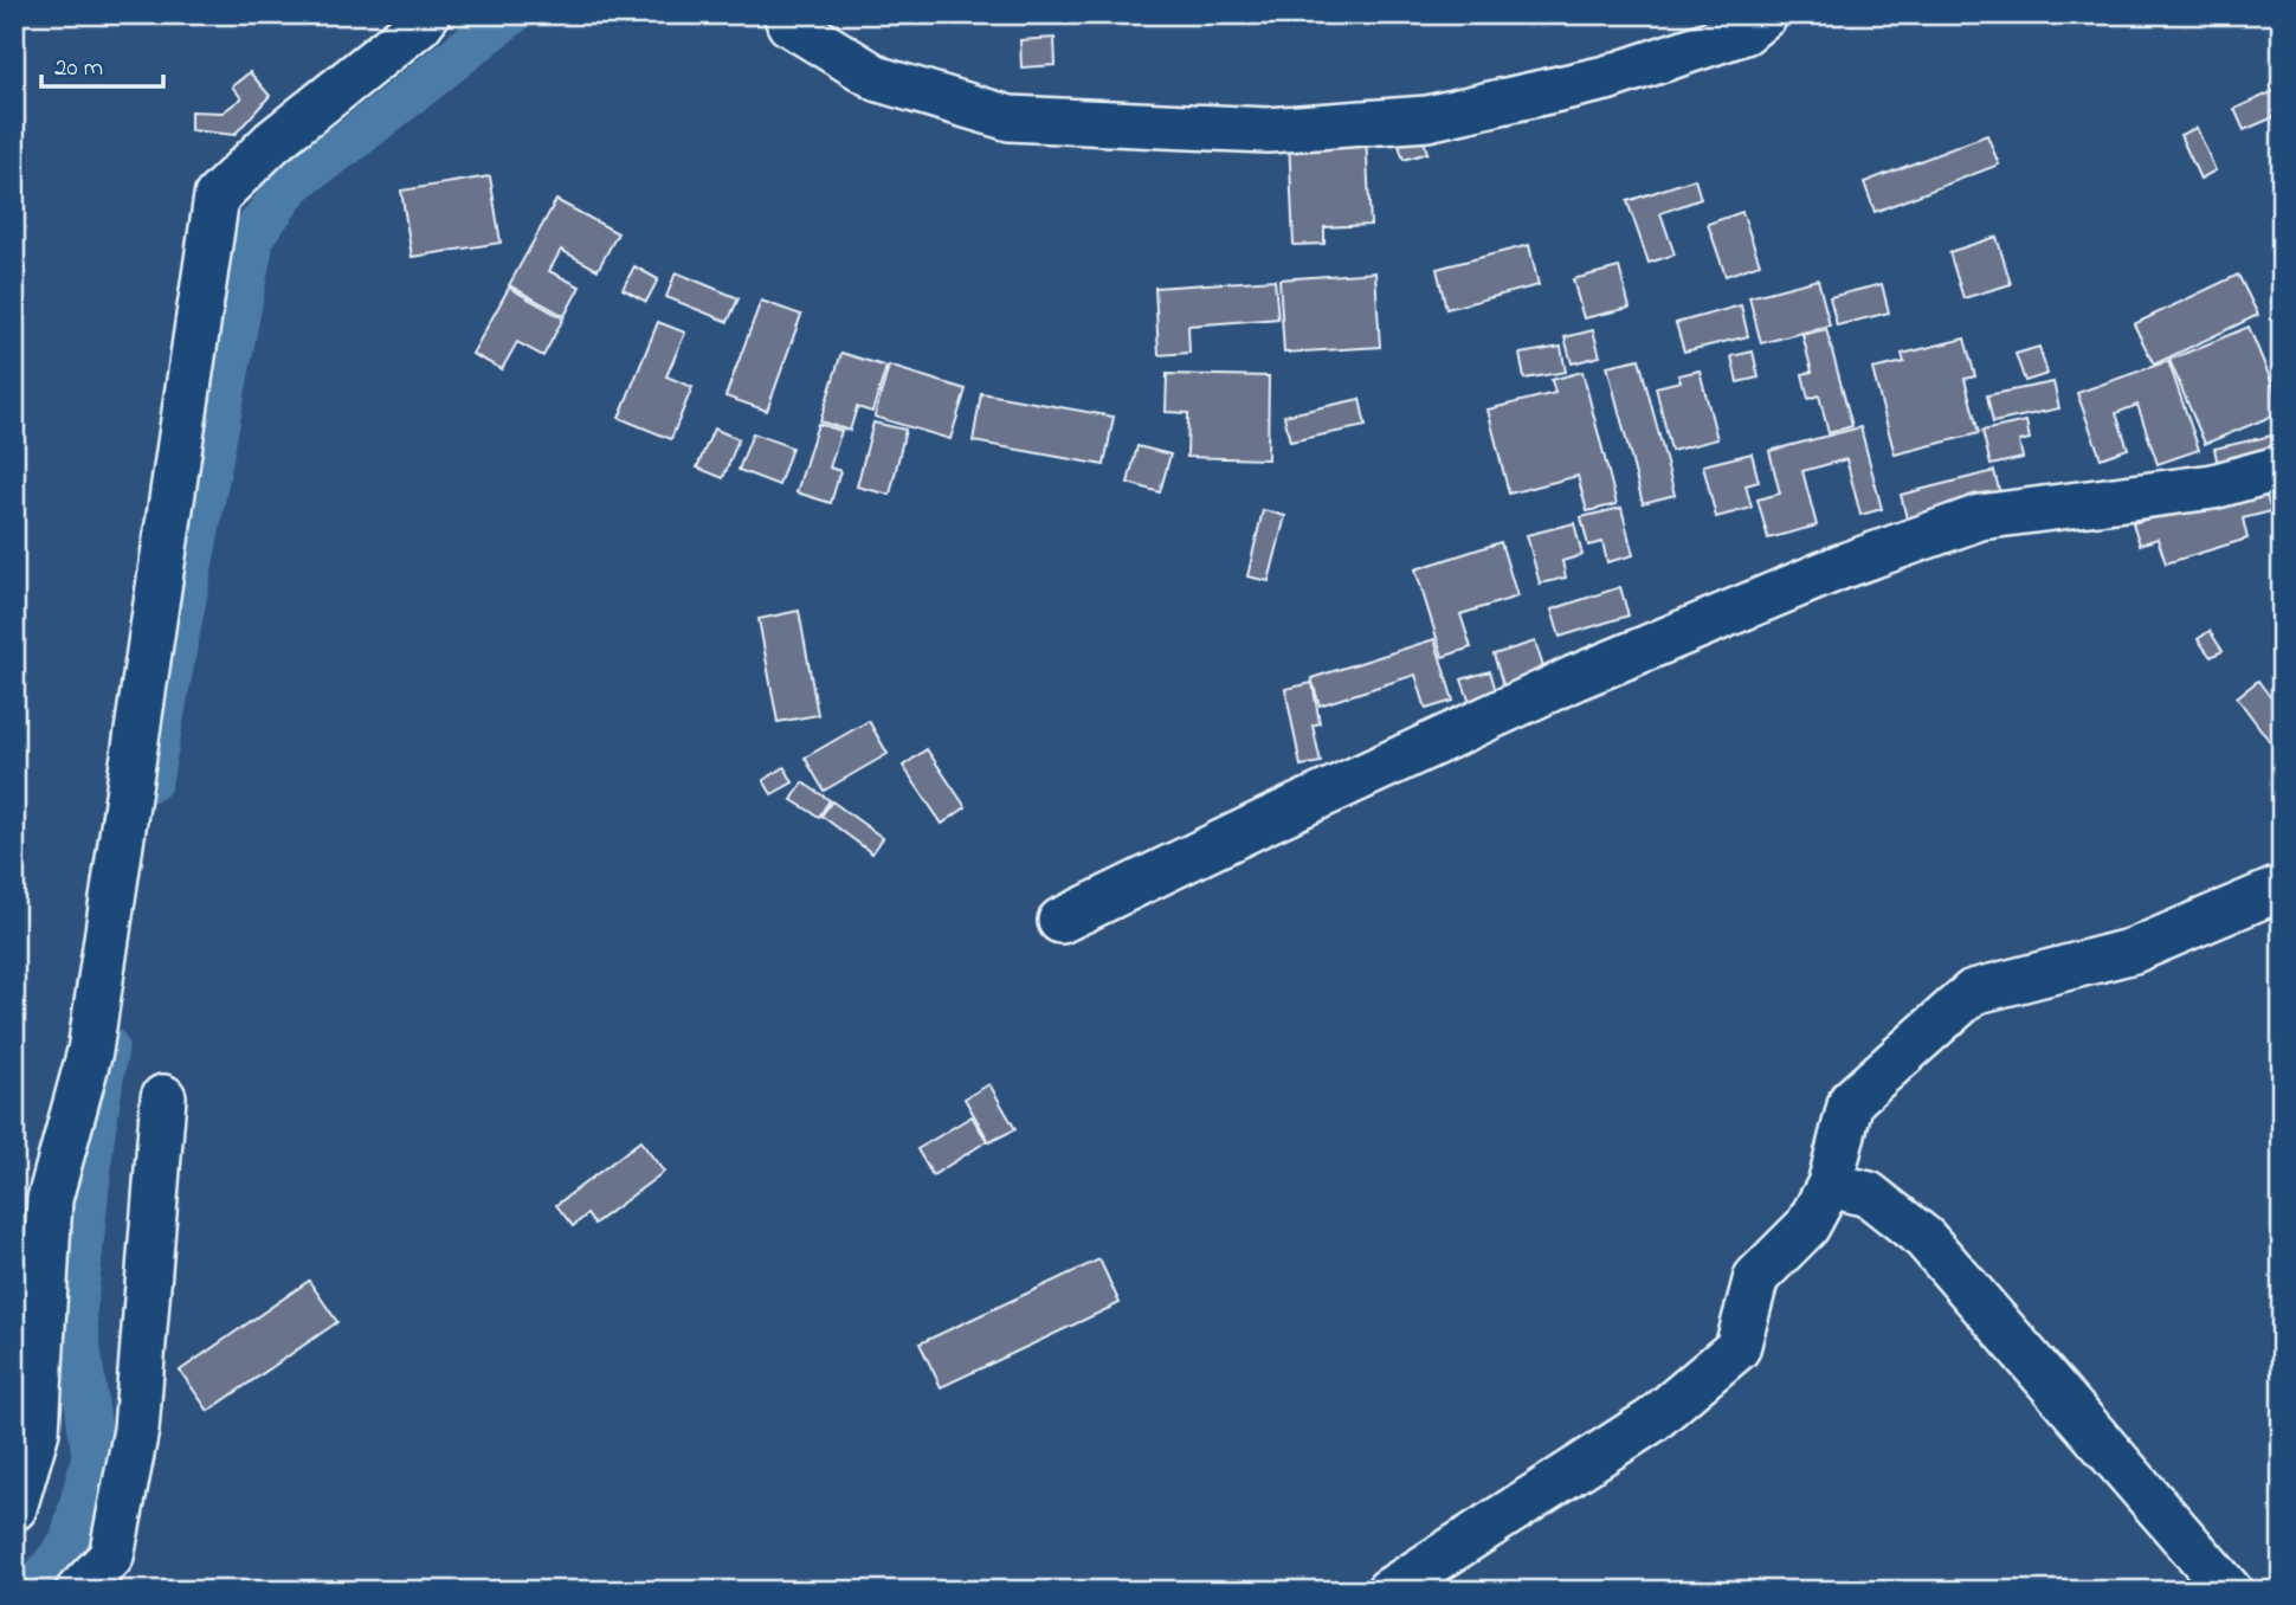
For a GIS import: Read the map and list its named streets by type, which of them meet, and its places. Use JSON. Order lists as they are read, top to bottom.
{
  "scale_bar": "20 m"
}
